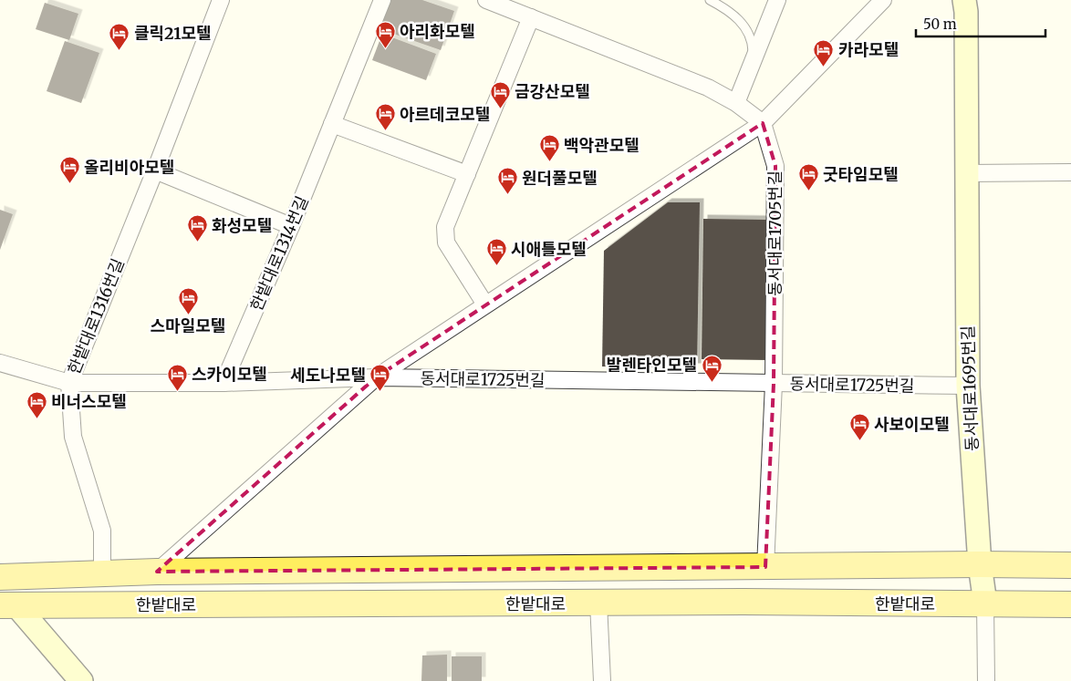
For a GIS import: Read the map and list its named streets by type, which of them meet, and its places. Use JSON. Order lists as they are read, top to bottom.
{
  "streets": {
    "main road": ["한밭대로"],
    "street": [
      "동서대로1705번길",
      "한밭대로1314번길",
      "한밭대로1316번길",
      "동서대로1725번길",
      "동서대로1695번길"
    ]
  },
  "crossings": [
    ["동서대로1705번길", "동서대로1725번길"],
    ["동서대로1705번길", "한밭대로"],
    ["한밭대로1314번길", "동서대로1725번길"],
    ["한밭대로1316번길", "동서대로1725번길"],
    ["한밭대로1316번길", "한밭대로"],
    ["동서대로1725번길", "동서대로1695번길"],
    ["동서대로1725번길", "한밭대로"],
    ["동서대로1695번길", "한밭대로"]
  ],
  "places": {
    "hotel": [
      "아리화모텔",
      "클릭21모텔",
      "카라모텔",
      "금강산모텔",
      "아르데코모텔",
      "백악관모텔",
      "올리비아모텔",
      "굿타임모텔",
      "원더풀모텔",
      "화성모텔",
      "시애틀모텔",
      "스마일모텔",
      "발렌타인모텔",
      "스카이모텔",
      "세도나모텔",
      "비너스모텔",
      "사보이모텔"
    ]
  },
  "scale_bar": "50 m"
}
